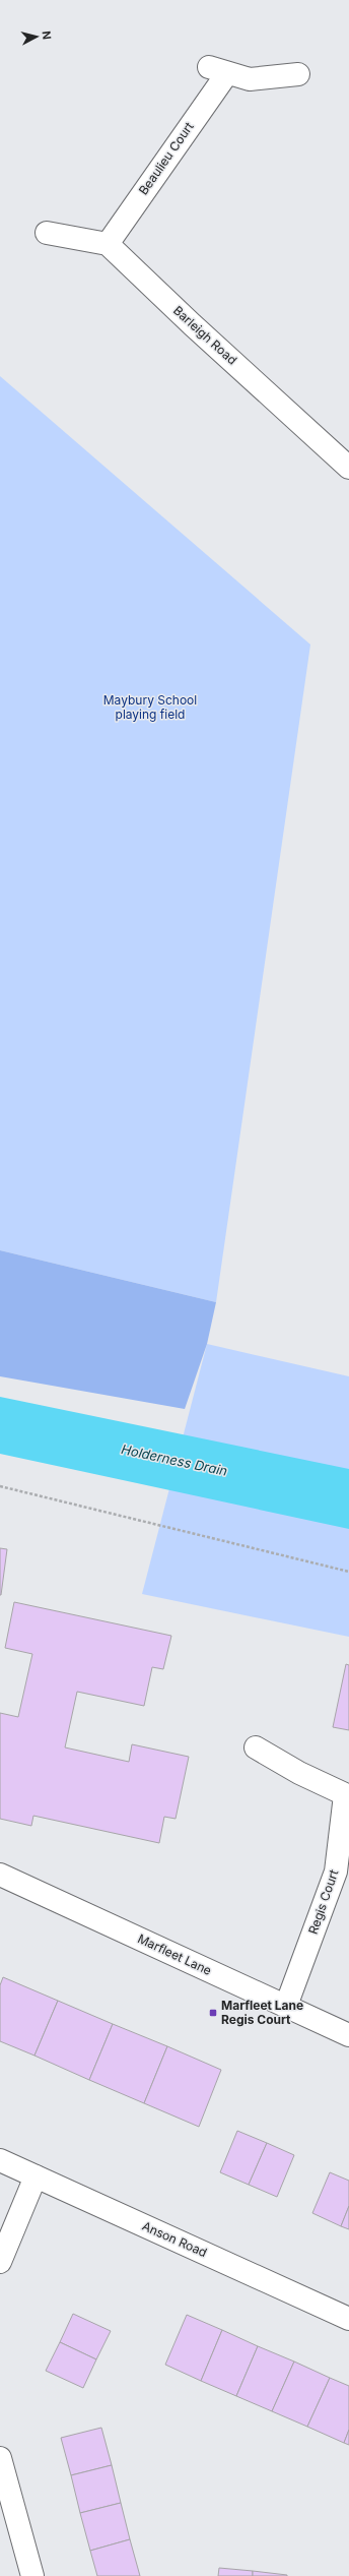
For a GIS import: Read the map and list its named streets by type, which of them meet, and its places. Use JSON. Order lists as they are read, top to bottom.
{
  "streets": {
    "street": [
      "Beaulieu Court",
      "Barleigh Road",
      "Regis Court",
      "Marfleet Lane",
      "Anson Road"
    ]
  },
  "crossings": [
    ["Beaulieu Court", "Barleigh Road"],
    ["Regis Court", "Marfleet Lane"]
  ],
  "water": ["Holderness Drain"],
  "parks": ["Maybury School playing field"],
  "places": {
    "transit": ["Marfleet Lane Regis Court"]
  },
  "north": "right"
}
